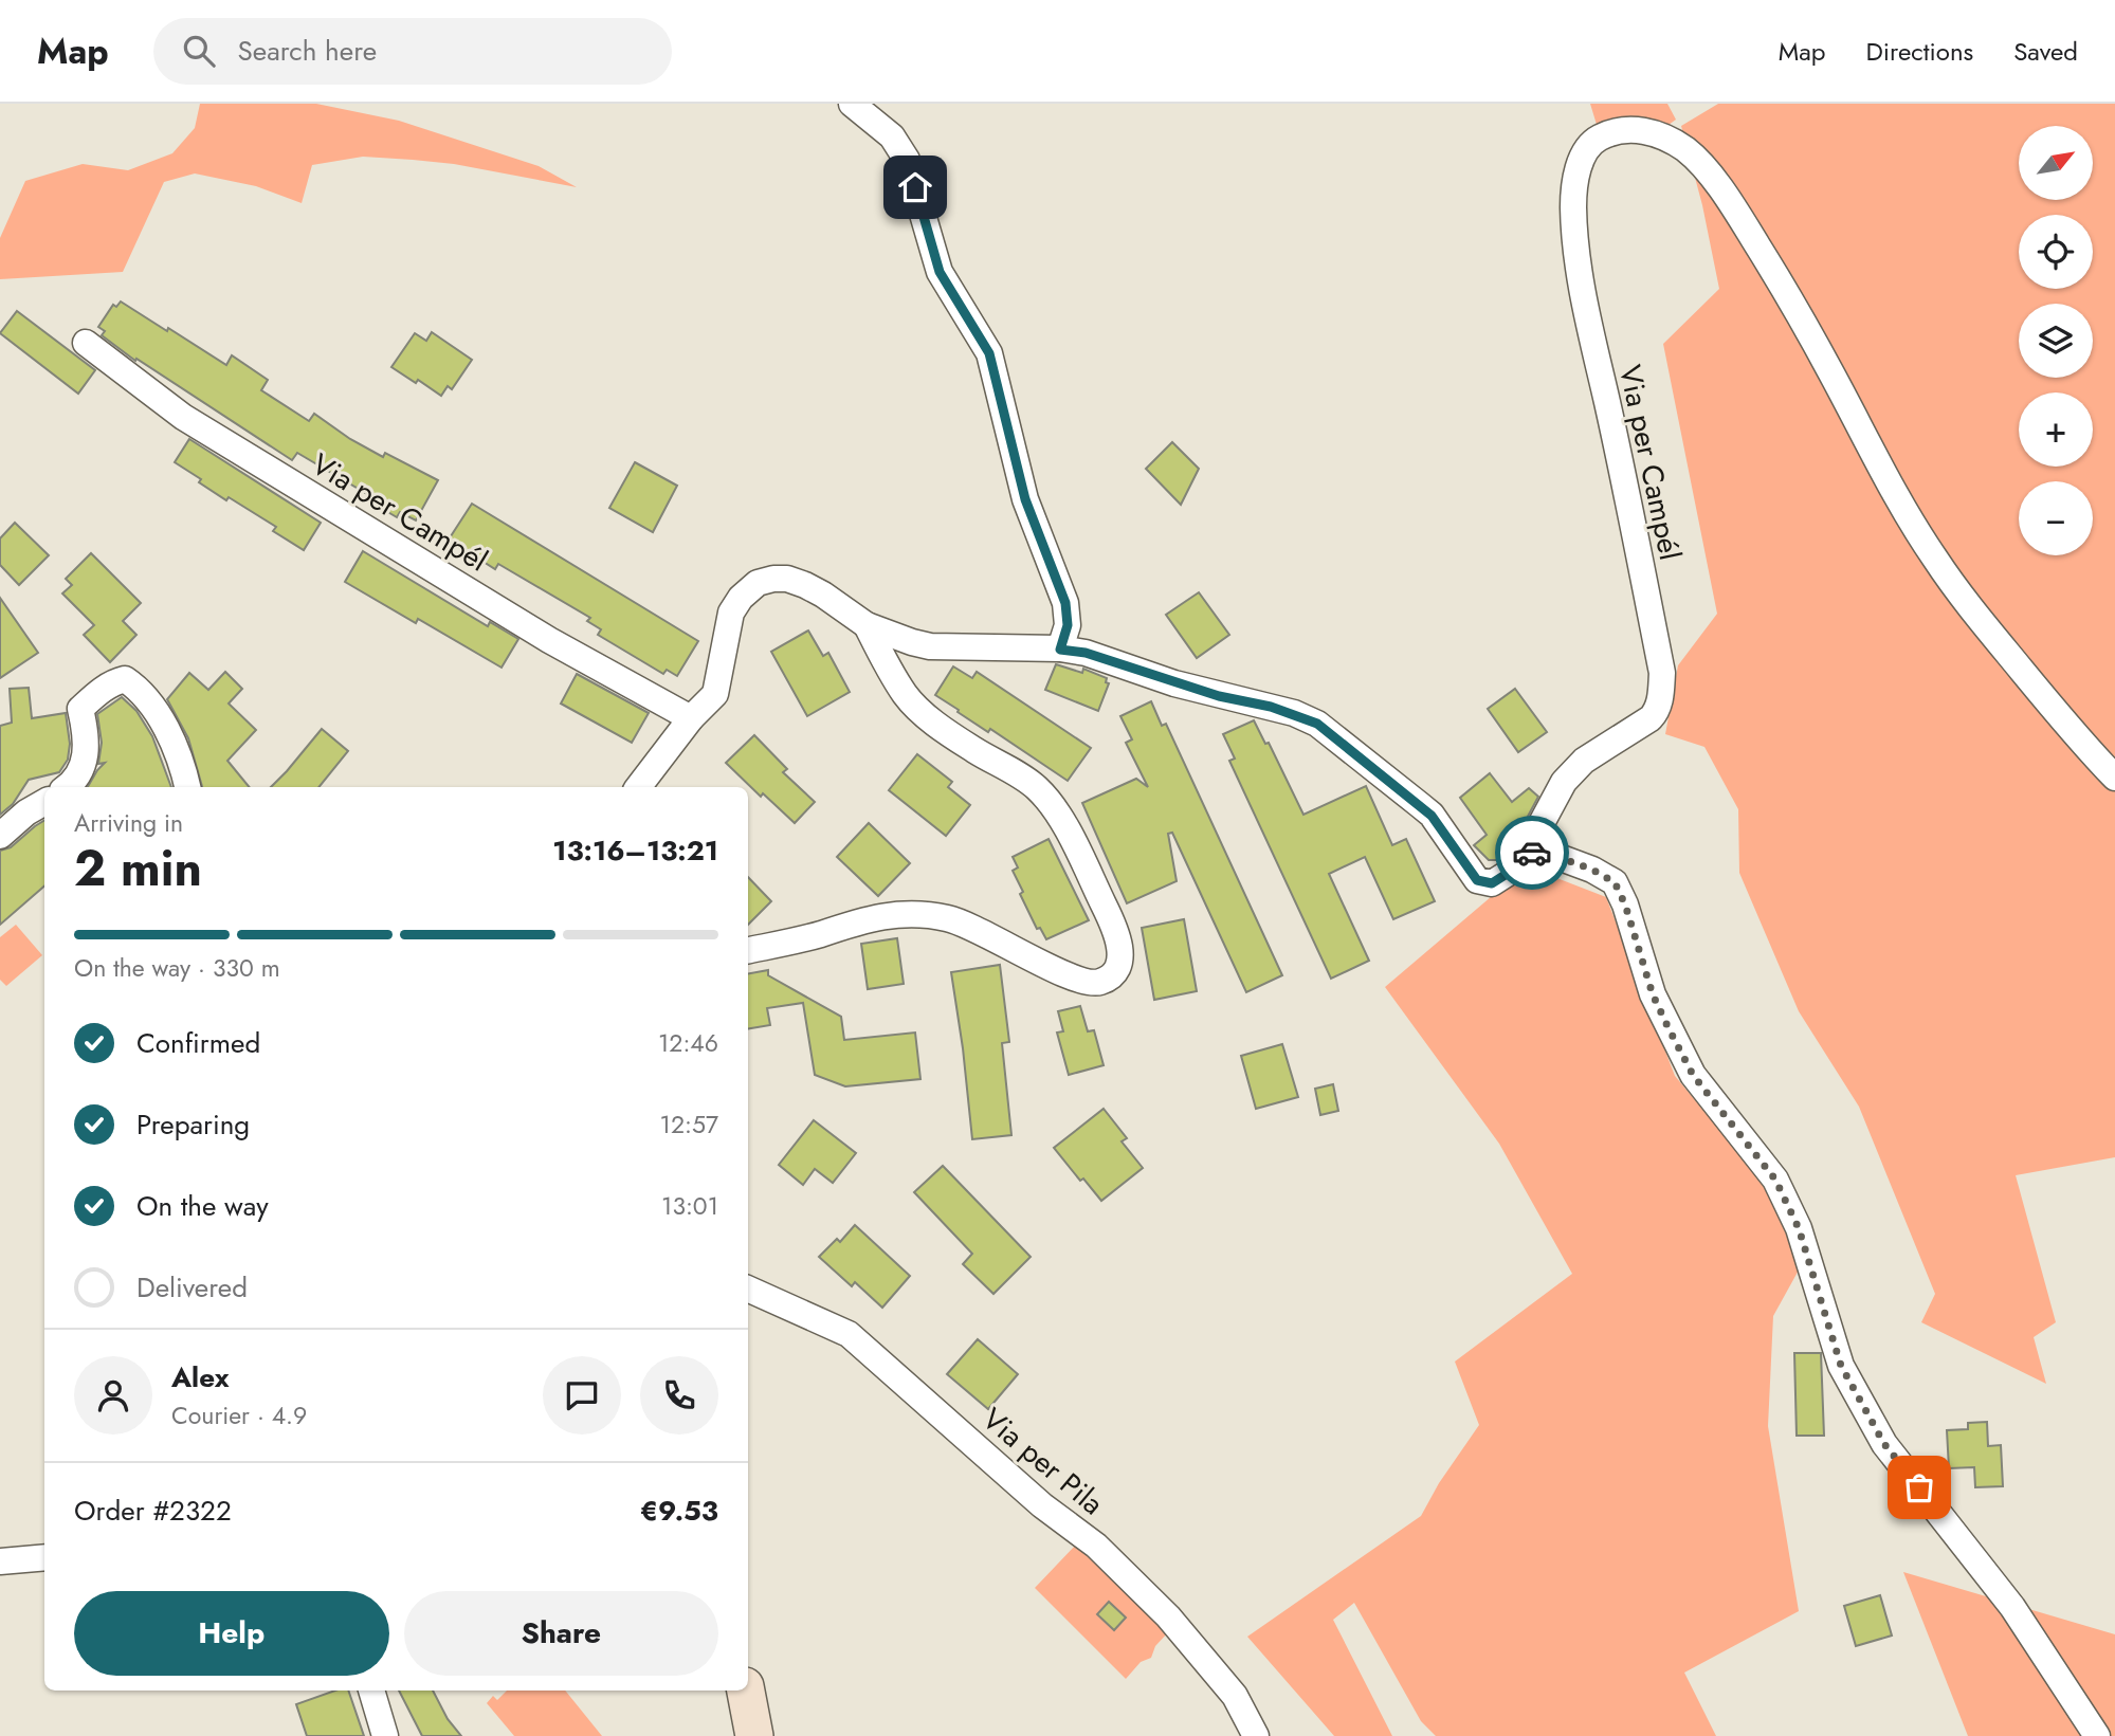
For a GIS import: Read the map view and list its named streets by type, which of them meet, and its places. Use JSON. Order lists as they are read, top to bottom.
{
  "streets": {
    "street": ["Via per Campél", "Via per Pila"]
  },
  "north": "top right",
  "page": {
    "header": "Map",
    "search": "Search here",
    "nav": ["Map", "Directions", "Saved"],
    "map_buttons": ["+", "−"],
    "heading": ["2 min", "Arriving in", "13:16–13:21"],
    "panel": [
      "Alex",
      "Courier · 4.9",
      "Order #2322",
      "€9.53"
    ],
    "bar": "On the way · 330 m",
    "list": [
      ["Confirmed", "12:46"],
      ["Preparing", "12:57"],
      ["On the way", "13:01"],
      "Delivered"
    ],
    "buttons": ["Help", "Share"]
  }
}
